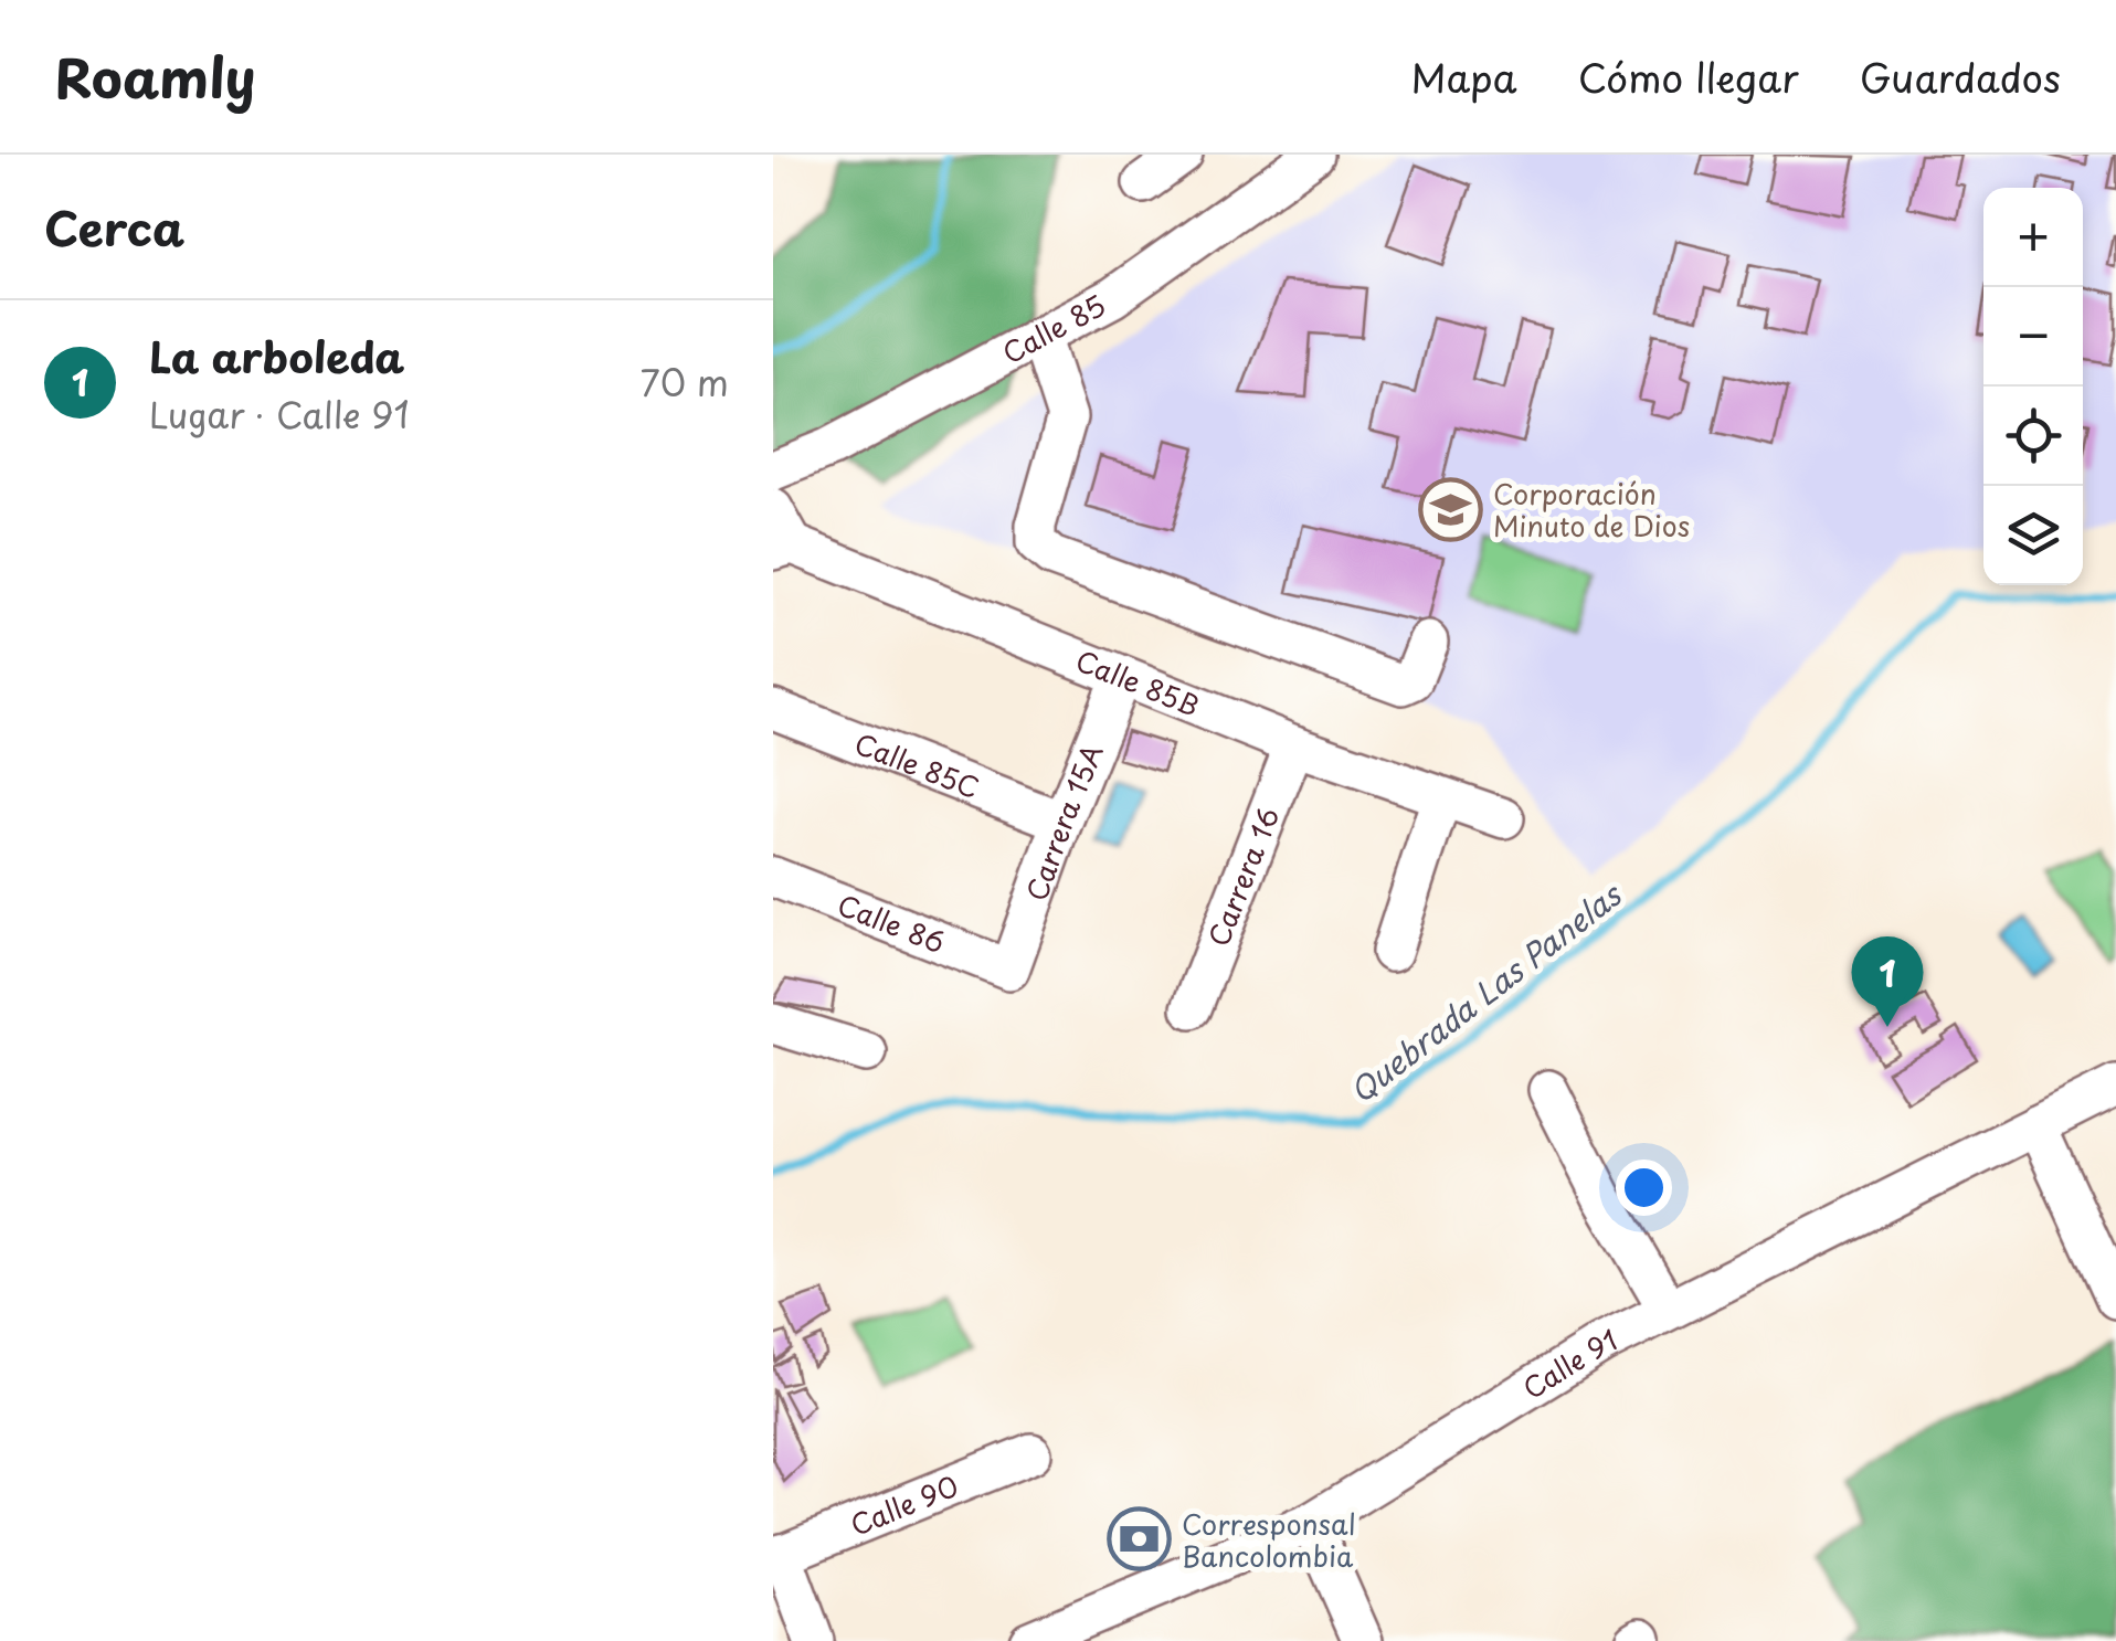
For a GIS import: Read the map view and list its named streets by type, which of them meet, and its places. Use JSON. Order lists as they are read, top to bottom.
{
  "streets": {
    "street": [
      "Calle 85",
      "Calle 85B",
      "Calle 85C",
      "Carrera 15A",
      "Carrera 16",
      "Calle 86",
      "Calle 91",
      "Calle 90"
    ]
  },
  "crossings": [
    ["Calle 85B", "Carrera 15A"],
    ["Calle 85B", "Carrera 16"],
    ["Calle 85C", "Carrera 15A"],
    ["Carrera 15A", "Calle 86"]
  ],
  "water": ["Quebrada Las Panelas"],
  "places": {
    "school or university": ["Corporación Minuto de Dios"],
    "bank": ["Corresponsal Bancolombia"]
  },
  "page": {
    "header": "Roamly",
    "nav": ["Mapa", "Cómo llegar", "Guardados"],
    "heading": "Cerca",
    "map_buttons": ["+", "−"],
    "list": [
      {
        "mark": "1",
        "name": "La arboleda",
        "note": "Lugar · Calle 91",
        "value": "70 m"
      }
    ],
    "pins": "1"
  }
}
